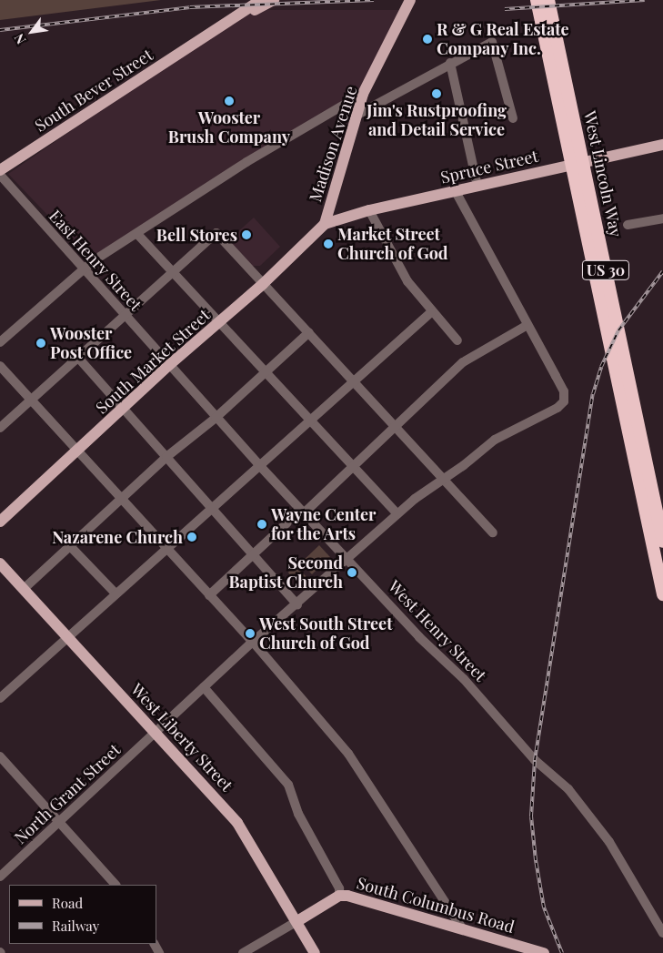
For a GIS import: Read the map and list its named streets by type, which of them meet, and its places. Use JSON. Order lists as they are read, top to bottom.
{
  "streets": {
    "highway": ["West Lincoln Way", "US 30"],
    "main road": [
      "South Bever Street",
      "Madison Avenue",
      "Spruce Street",
      "South Market Street",
      "West Liberty Street",
      "South Columbus Road"
    ],
    "street": ["East Henry Street", "West Henry Street", "North Grant Street"]
  },
  "crossings": [
    ["Madison Avenue", "Spruce Street"],
    ["Madison Avenue", "South Market Street"],
    ["Spruce Street", "South Market Street"],
    ["Spruce Street", "North Grant Street"],
    ["West Lincoln Way", "US 30"],
    ["East Henry Street", "South Market Street"],
    ["East Henry Street", "West Henry Street"],
    ["South Market Street", "West Henry Street"],
    ["West Henry Street", "North Grant Street"],
    ["West Liberty Street", "North Grant Street"],
    ["West Liberty Street", "South Columbus Road"]
  ],
  "places": [
    "R & G Real Estate Company Inc.",
    "Jim's Rustproofing and Detail Service",
    "Wooster Brush Company",
    "Bell Stores",
    "Market Street Church of God",
    "Wooster Post Office",
    "Wayne Center for the Arts",
    "Nazarene Church",
    "Second Baptist Church",
    "West South Street Church of God"
  ],
  "legend": ["Road", "Railway"],
  "north": "bottom left"
}
